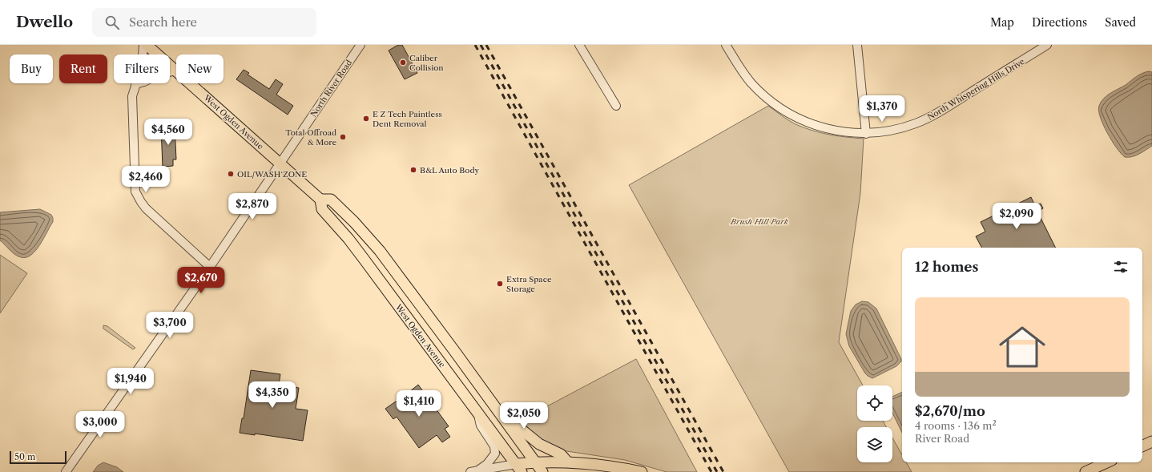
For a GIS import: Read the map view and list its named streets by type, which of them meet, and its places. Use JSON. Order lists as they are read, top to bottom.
{
  "streets": {
    "main road": ["West Ogden Avenue"],
    "street": ["North River Road", "North Whispering Hills Drive"]
  },
  "crossings": [
    ["North River Road", "West Ogden Avenue"]
  ],
  "parks": ["Brush Hill Park"],
  "places": [
    "Caliber Collision",
    "E Z Tech Paintless Dent Removal",
    "Total Offroad & More",
    "B&L Auto Body",
    "OIL/WASH ZONE",
    "Extra Space Storage"
  ],
  "scale_bar": "50 m",
  "page": {
    "header": "Dwello",
    "search": "Search here",
    "nav": ["Map", "Directions", "Saved"],
    "chip": [
      "Buy",
      "Rent",
      "Filters",
      "New"
    ],
    "price": [
      "$1,370",
      "$4,560",
      "$2,460",
      "$2,870",
      "$2,090",
      "$2,670",
      "$3,700",
      "$1,940",
      "$4,350",
      "$1,410",
      "$2,050",
      "$3,000"
    ],
    "heading": "12 homes",
    "list": [
      {
        "name": "$2,670/mo",
        "note": "4 rooms · 136 m² · River Road"
      }
    ],
    "scale": "50 m"
  }
}
